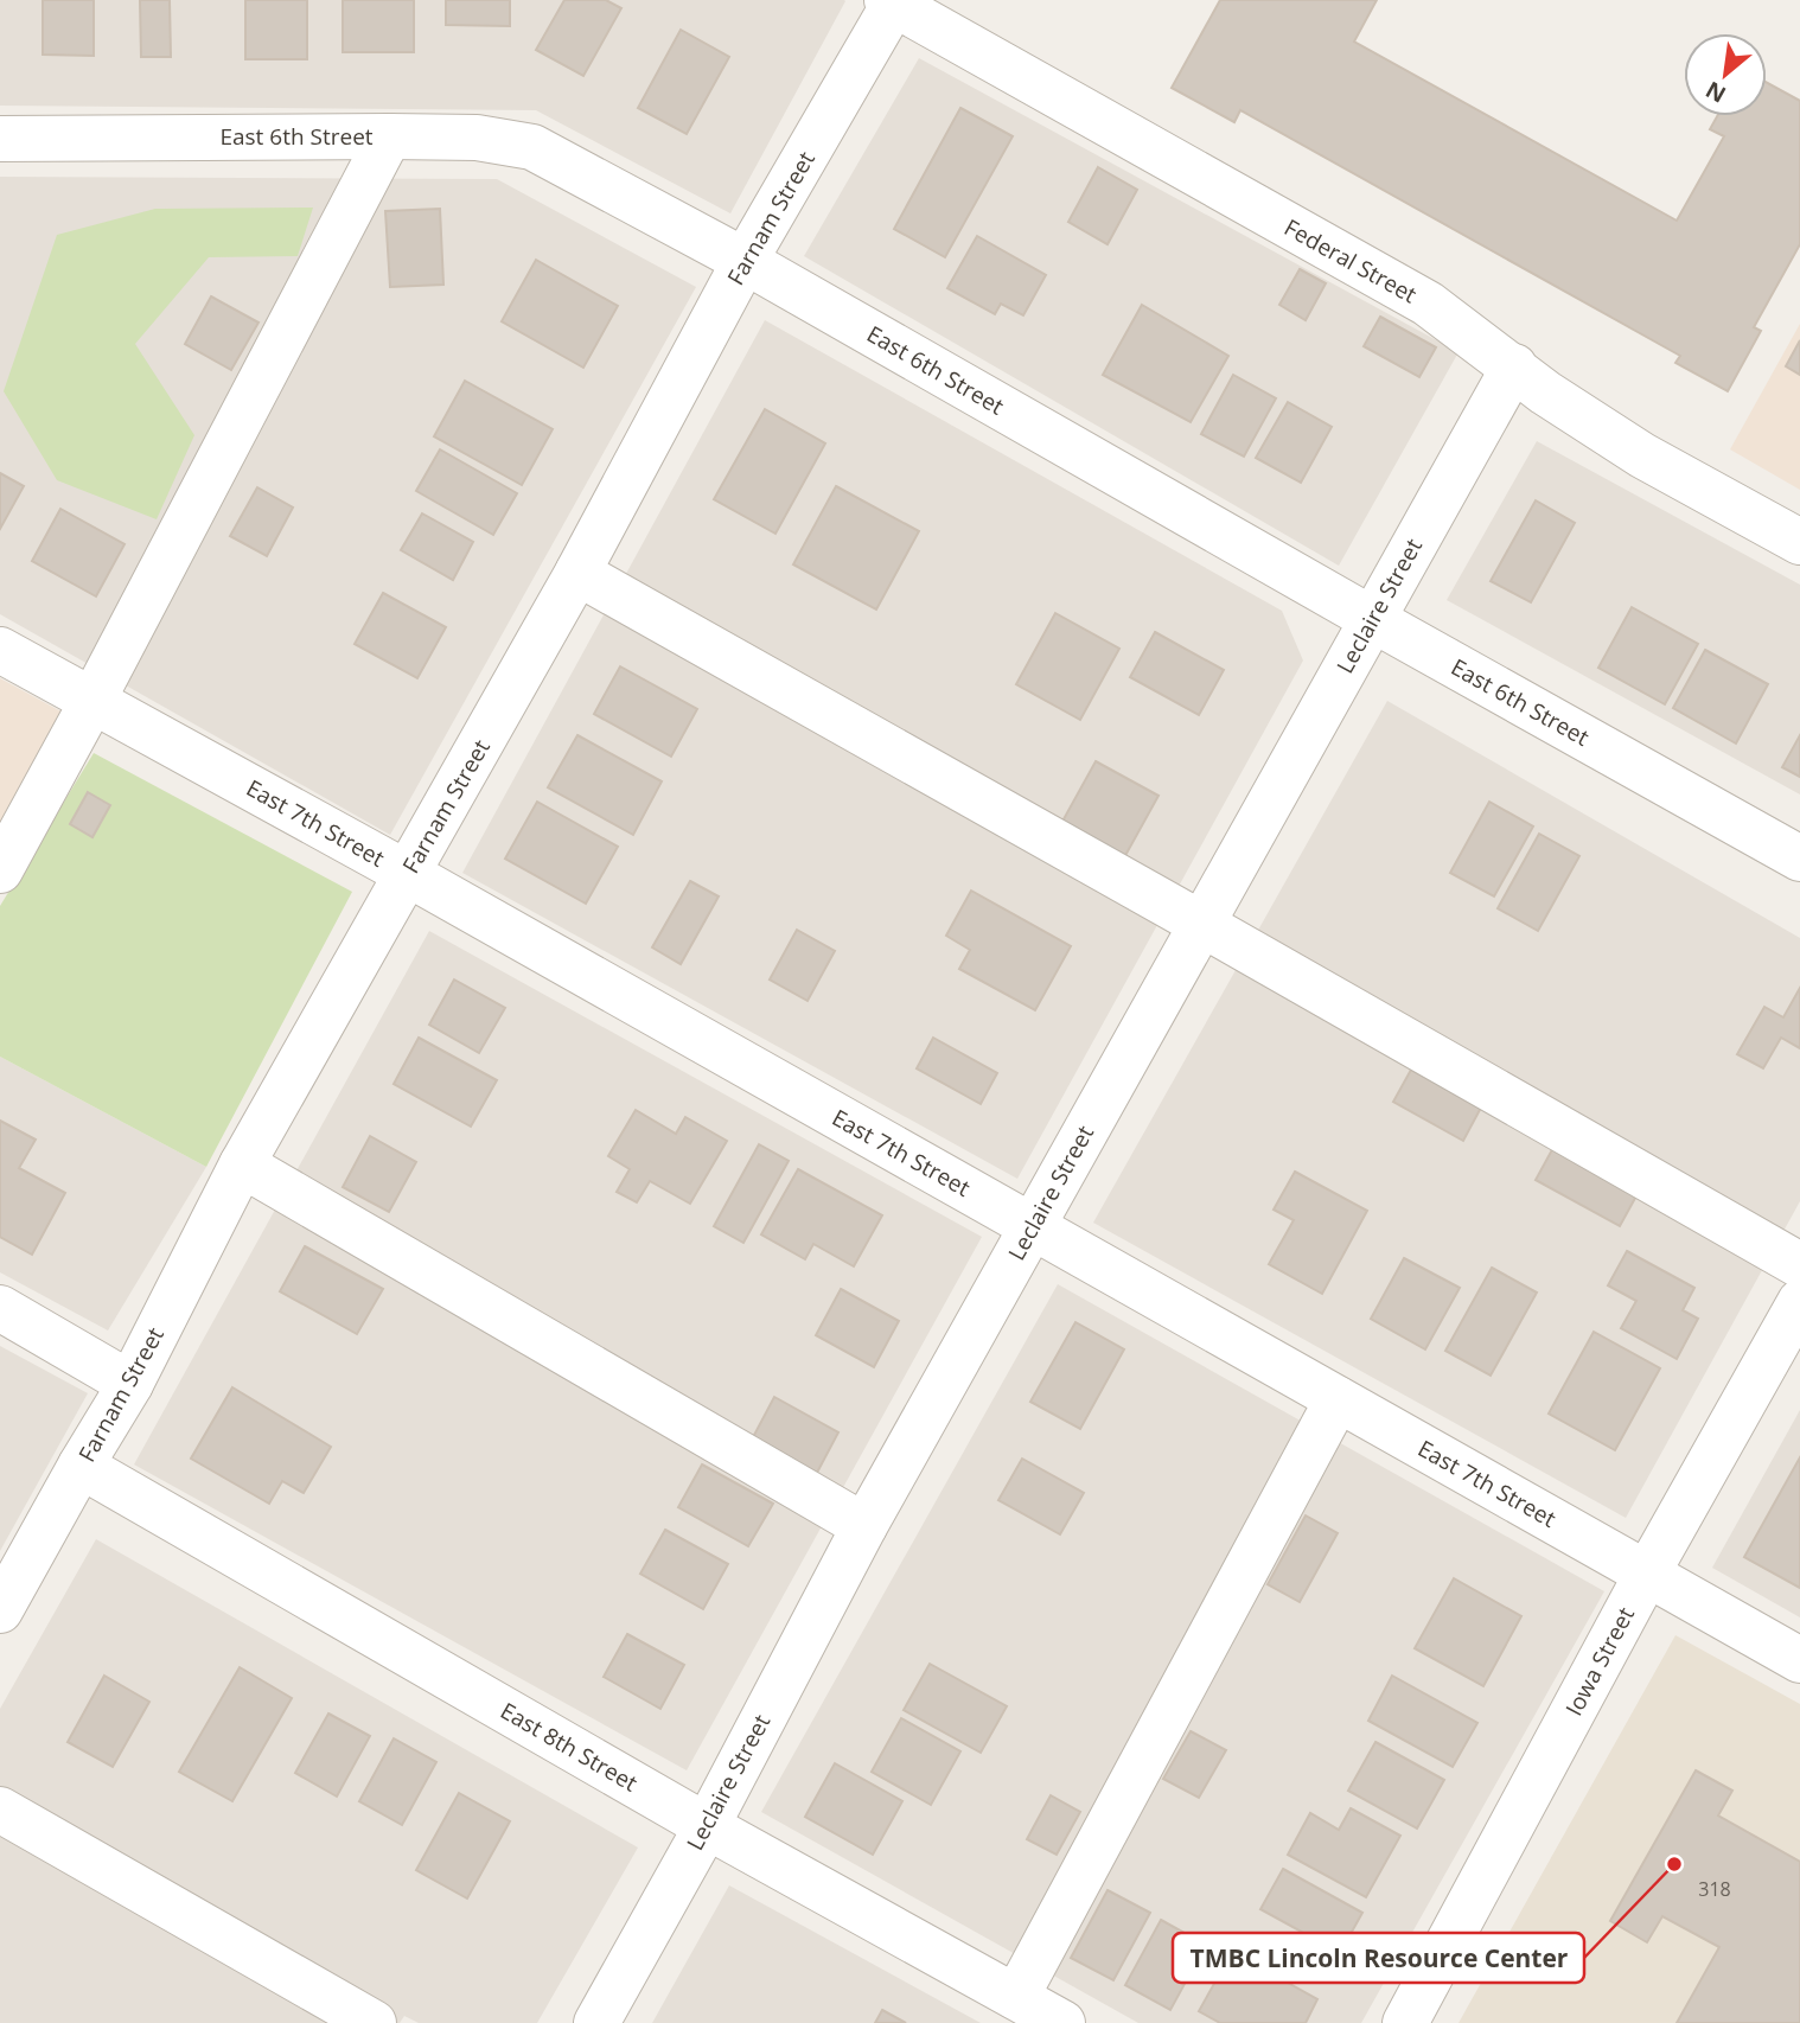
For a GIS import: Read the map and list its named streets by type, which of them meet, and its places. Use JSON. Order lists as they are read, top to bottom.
{
  "streets": {
    "street": [
      "East 6th Street",
      "Farnam Street",
      "Federal Street",
      "Leclaire Street",
      "East 7th Street",
      "Iowa Street",
      "East 8th Street"
    ]
  },
  "crossings": [
    ["East 6th Street", "Farnam Street"],
    ["East 6th Street", "Leclaire Street"],
    ["Farnam Street", "Federal Street"],
    ["Farnam Street", "East 7th Street"],
    ["Farnam Street", "East 8th Street"],
    ["Federal Street", "Leclaire Street"],
    ["Leclaire Street", "East 7th Street"],
    ["Leclaire Street", "East 8th Street"],
    ["East 7th Street", "Iowa Street"]
  ],
  "places": ["TMBC Lincoln Resource Center"],
  "house_numbers": ["318"],
  "north": "bottom left"
}
